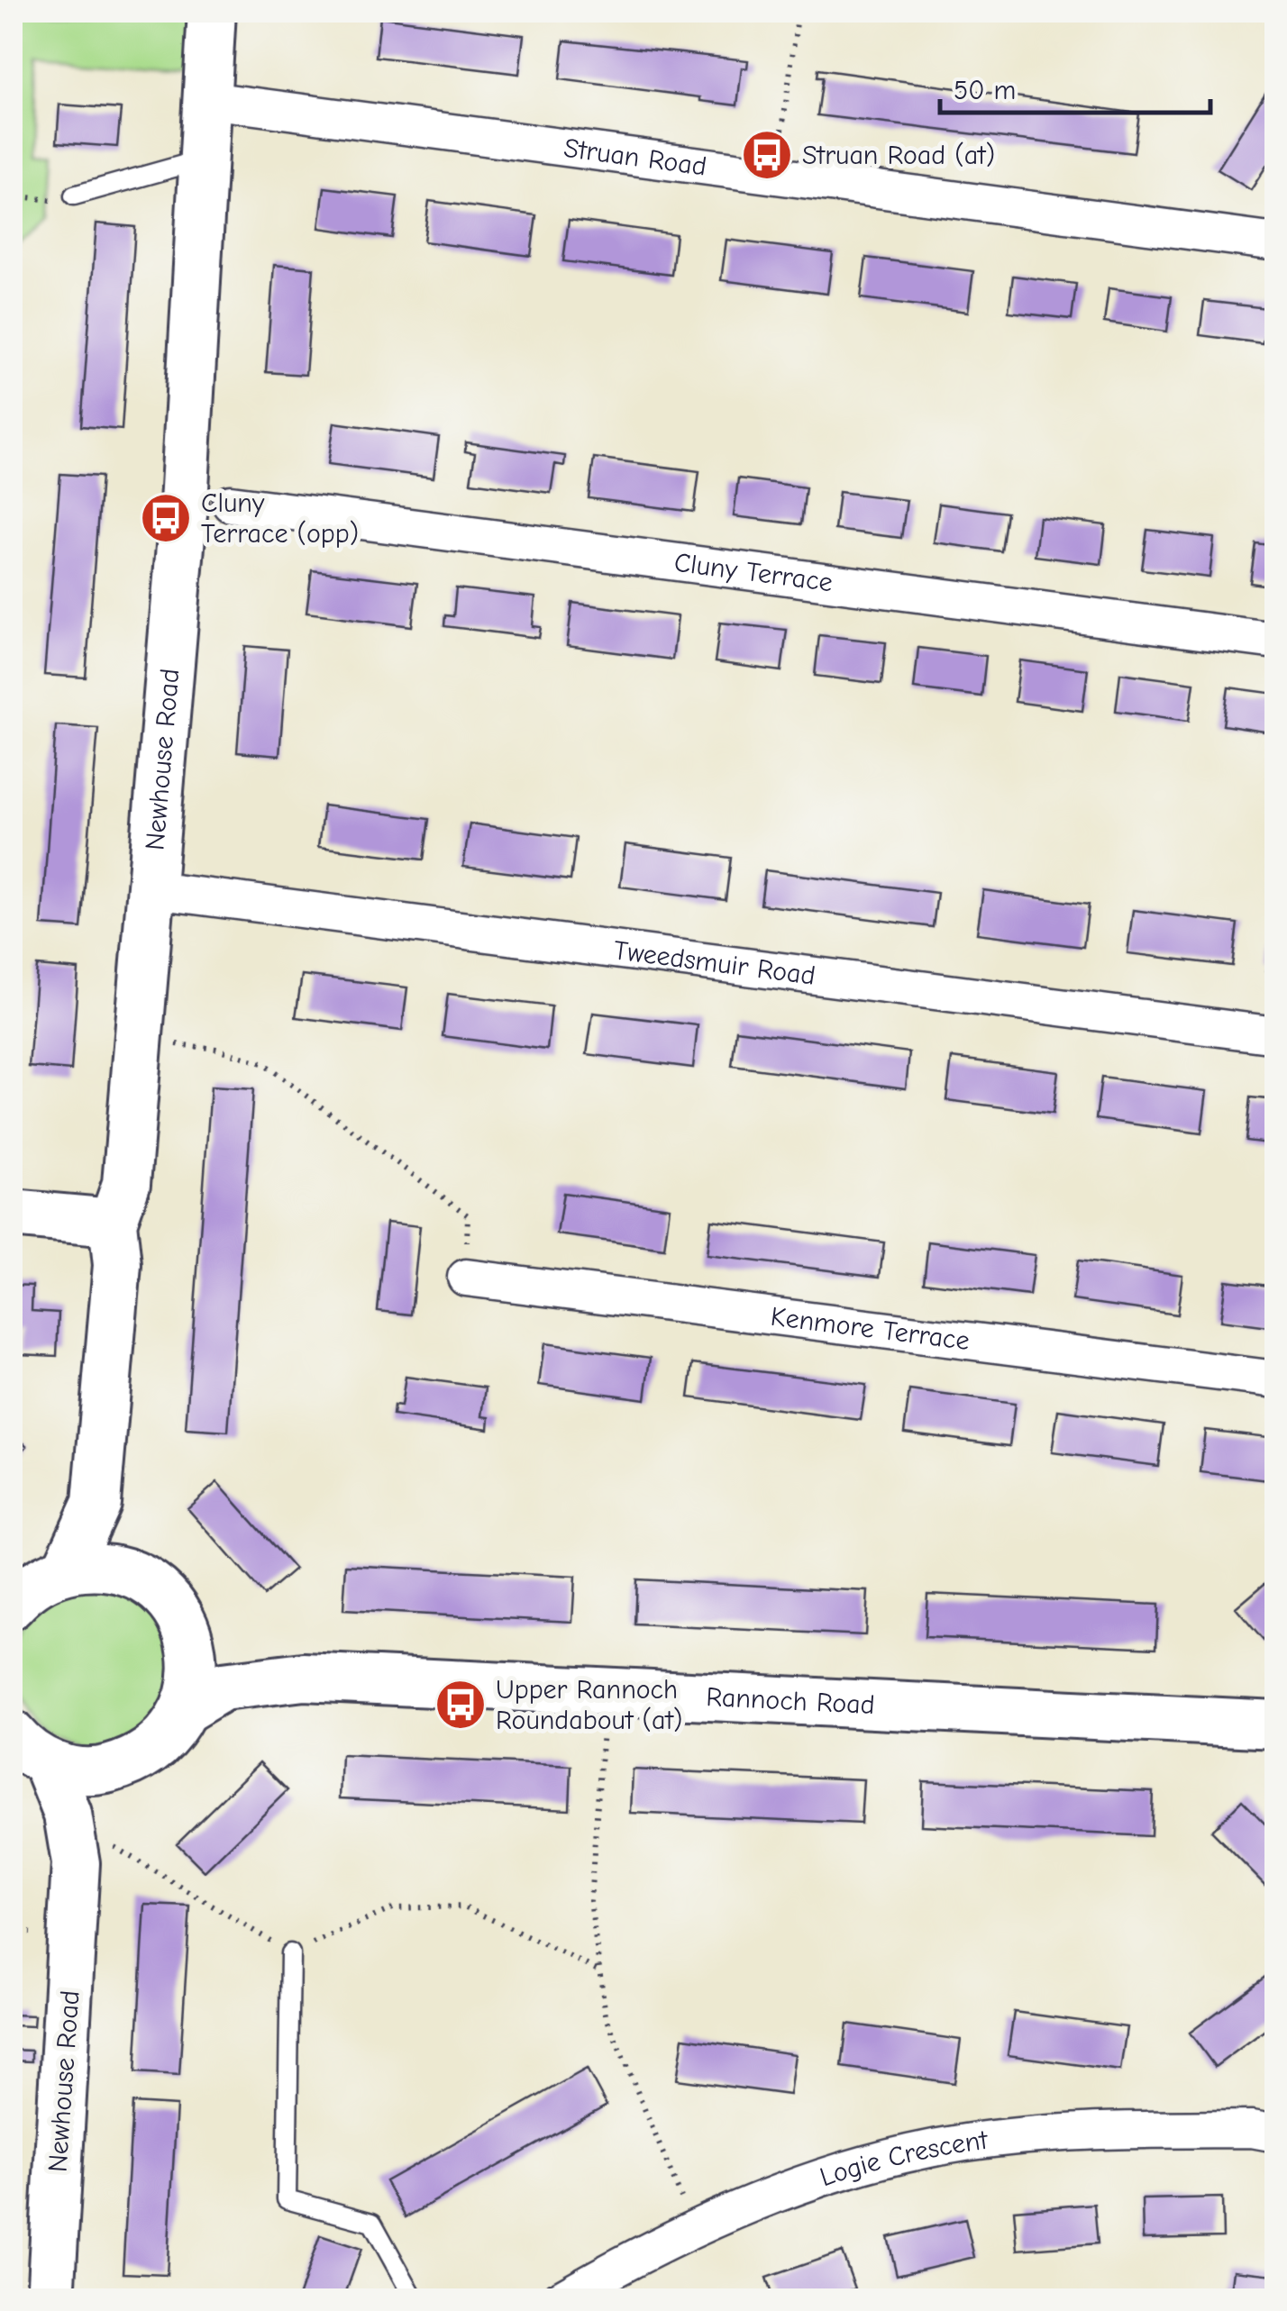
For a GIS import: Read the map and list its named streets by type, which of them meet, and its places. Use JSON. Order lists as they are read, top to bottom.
{
  "streets": {
    "street": [
      "Struan Road",
      "Cluny Terrace",
      "Newhouse Road",
      "Tweedsmuir Road",
      "Kenmore Terrace",
      "Rannoch Road",
      "Logie Crescent"
    ]
  },
  "crossings": [
    ["Struan Road", "Newhouse Road"],
    ["Newhouse Road", "Tweedsmuir Road"]
  ],
  "places": {
    "bus stop": ["Struan Road (at)", "Cluny Terrace (opp)", "Upper Rannoch Roundabout (at)"]
  },
  "scale_bar": "50 m"
}
